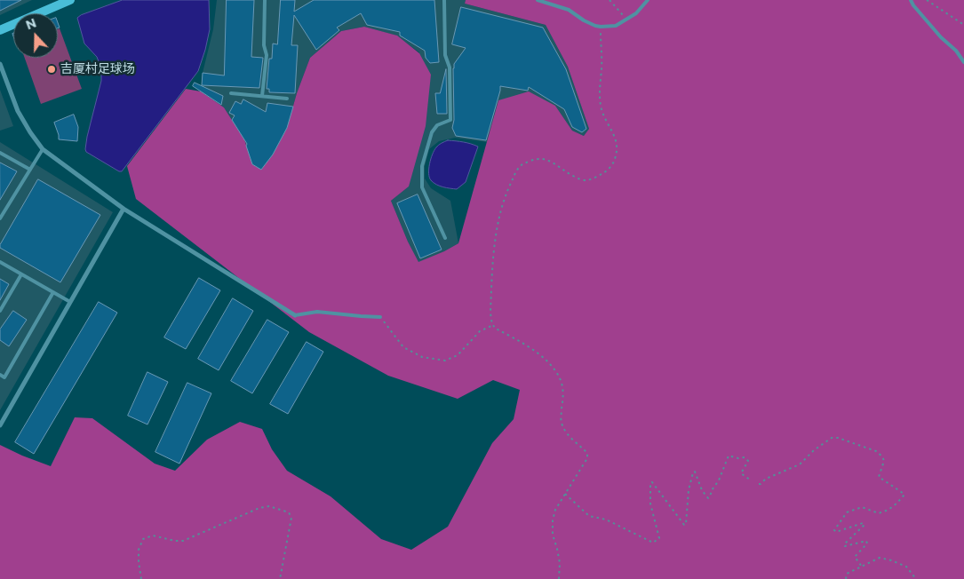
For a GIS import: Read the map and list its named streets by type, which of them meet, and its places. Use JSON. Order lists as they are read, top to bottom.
{
  "places": ["吉厦村足球场"],
  "north": "top"
}
